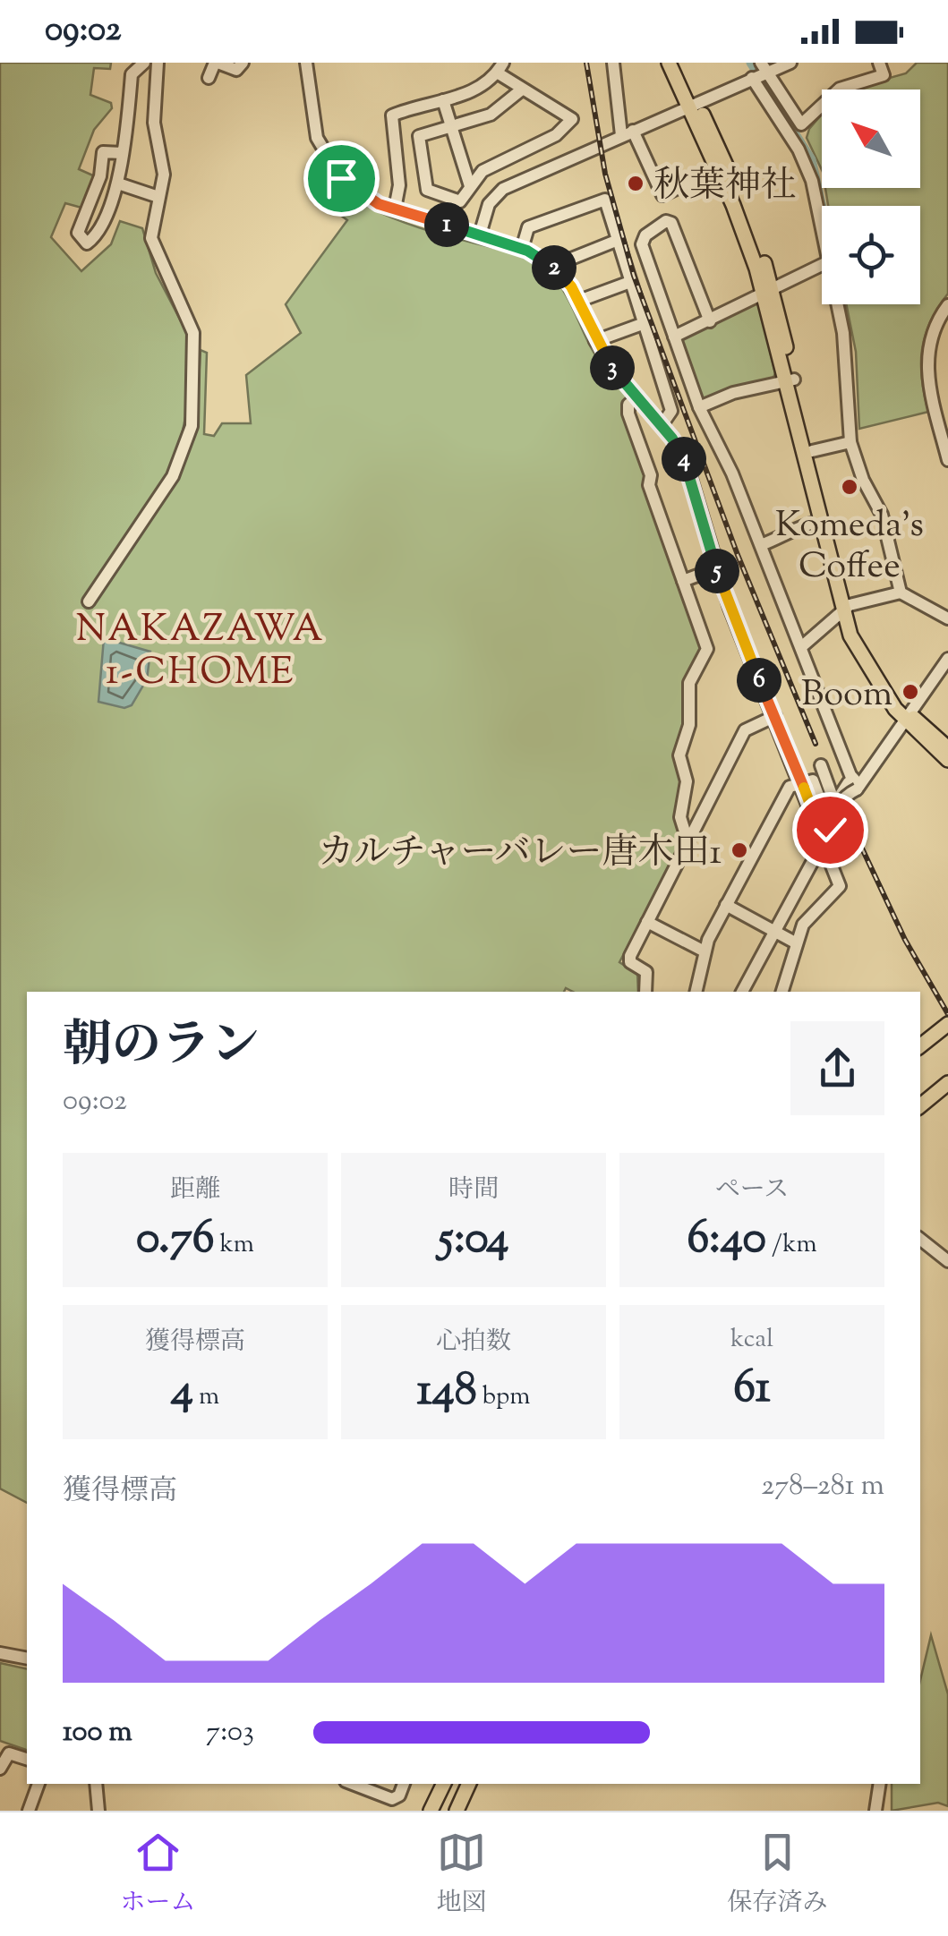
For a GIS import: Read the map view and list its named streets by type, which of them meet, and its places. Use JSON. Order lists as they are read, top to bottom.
{
  "districts": ["NAKAZAWA 1-CHOME"],
  "places": [
    "秋葉神社",
    "Komeda's Coffee",
    "Boom",
    "カルチャーバレー唐木田1"
  ],
  "north": "top left",
  "page": {
    "status": "09:02",
    "pins": [
      "1",
      "2",
      "3",
      "4",
      "5",
      "6"
    ],
    "heading": ["朝のラン", "09:02"],
    "stats": [
      ["距離", "0.76 km"],
      ["時間", "5:04"],
      ["ペース", "6:40 /km"],
      ["獲得標高", "4 m"],
      ["心拍数", "148 bpm"],
      ["kcal", "61"]
    ],
    "chart": ["獲得標高", "278–281 m"],
    "list": [
      {
        "name": "100 m",
        "note": "7:03"
      }
    ],
    "tabs": ["ホーム", "地図", "保存済み"]
  }
}
